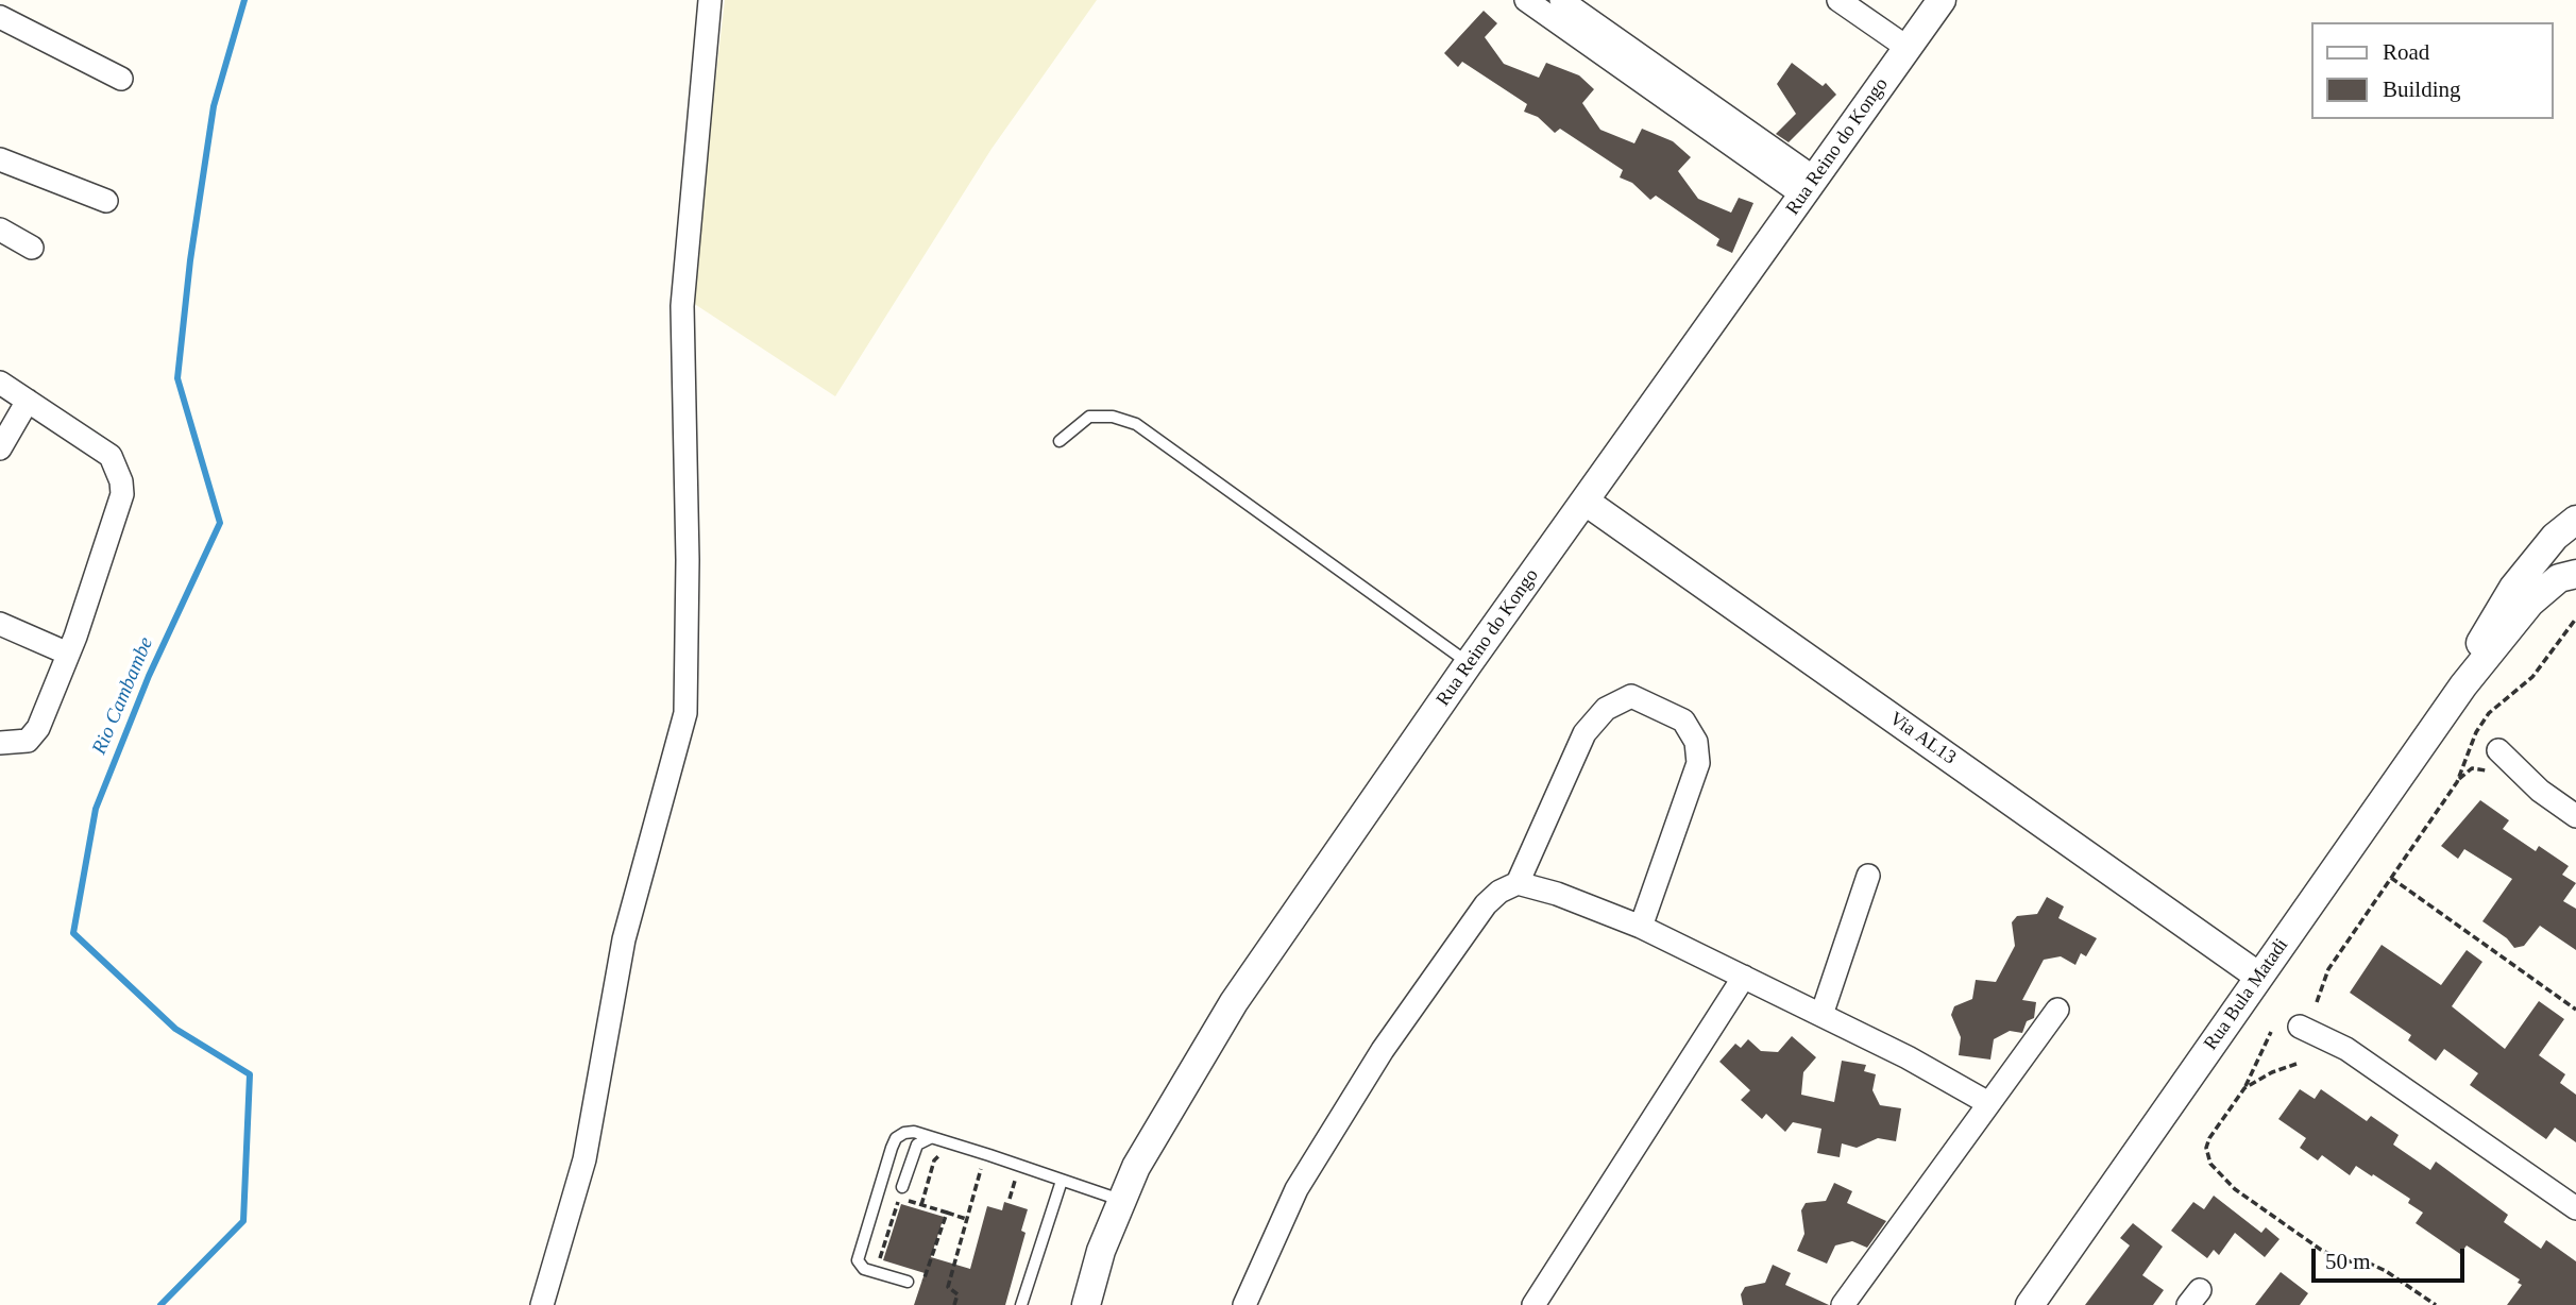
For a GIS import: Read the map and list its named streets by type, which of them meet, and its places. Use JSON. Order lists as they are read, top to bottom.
{
  "streets": {
    "street": ["Rua Reino do Kongo", "Via AL13", "Rua Bula Matadi"]
  },
  "crossings": [
    ["Rua Reino do Kongo", "Via AL13"],
    ["Via AL13", "Rua Bula Matadi"]
  ],
  "water": ["Rio Cambambe"],
  "legend": ["Road", "Building"],
  "scale_bar": "50 m"
}
